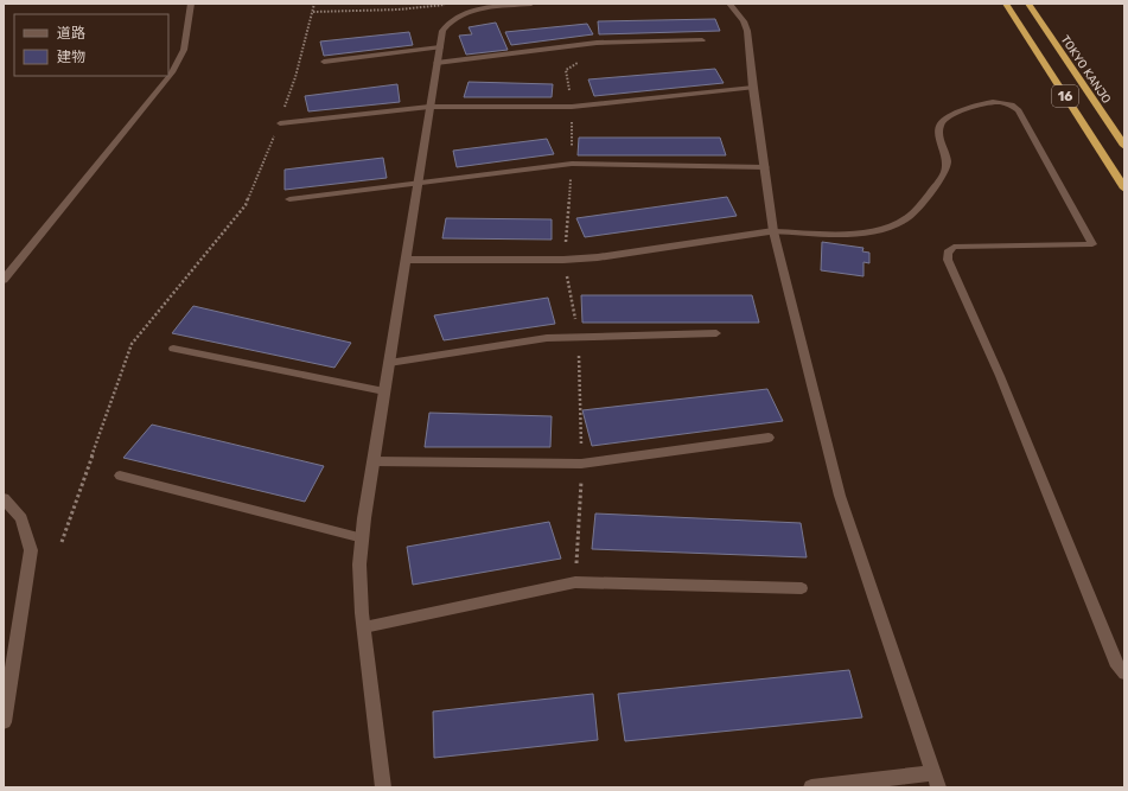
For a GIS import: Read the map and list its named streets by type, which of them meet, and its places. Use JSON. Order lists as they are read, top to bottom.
{
  "streets": {
    "highway": ["TOKYO KANJO", "16"]
  },
  "legend": ["道路", "建物"]
}
